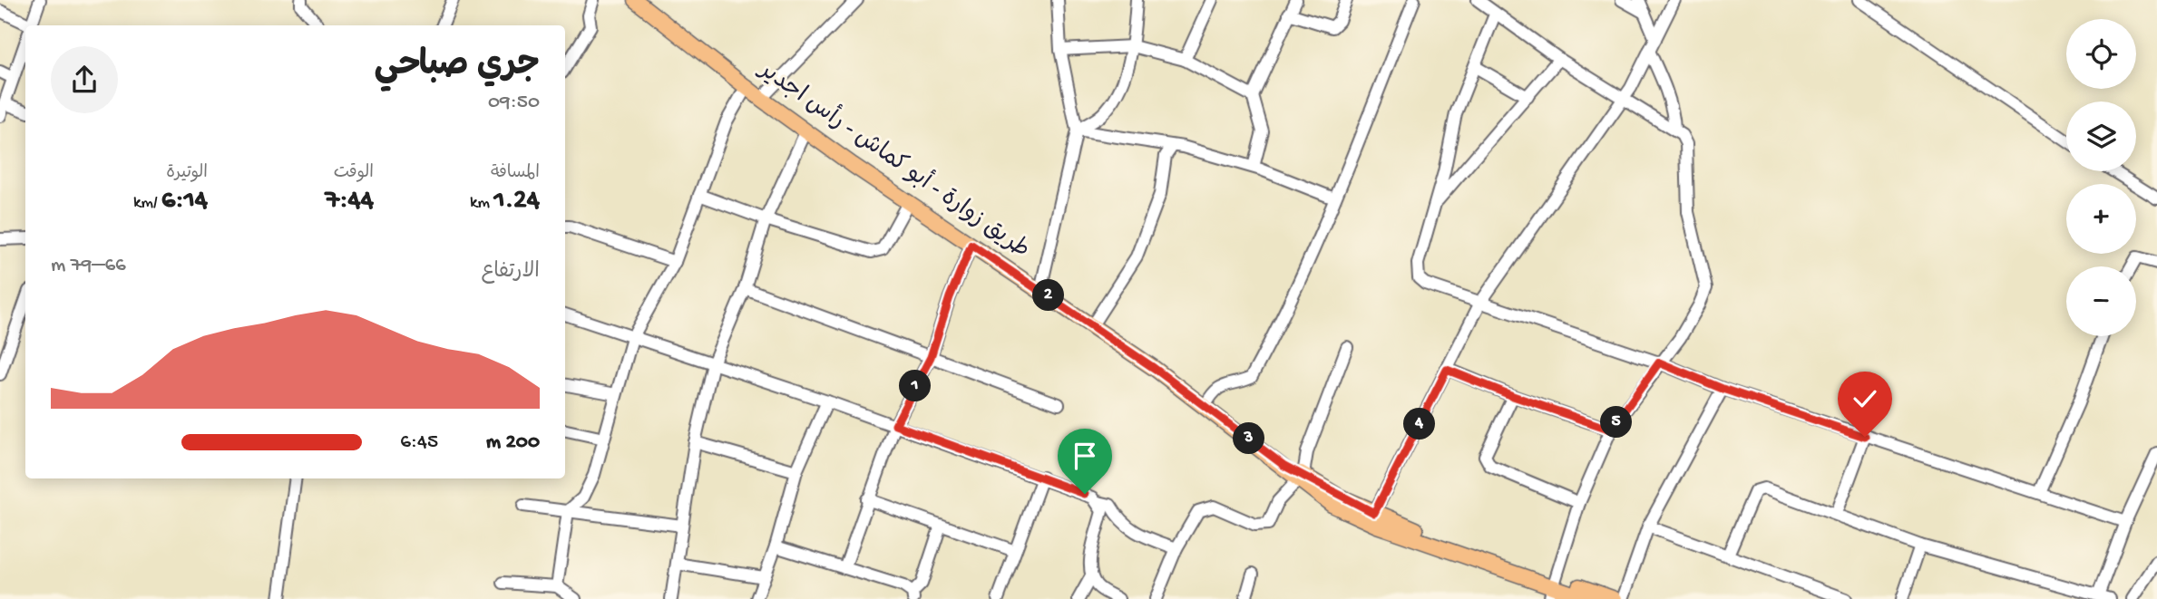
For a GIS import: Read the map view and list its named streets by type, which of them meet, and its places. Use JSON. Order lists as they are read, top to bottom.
{
  "streets": {
    "main road": ["طريق زوارة - أبو كماش - رأس اجدير"]
  },
  "page": {
    "map_buttons": ["+", "−"],
    "heading": ["جري صباحي", "09:50"],
    "stats": [
      ["المسافة", "1.24 km"],
      ["الوقت", "7:44"],
      ["الوتيرة", "6:14 /km"]
    ],
    "chart": ["الارتفاع", "66–79 m"],
    "pins": [
      "2",
      "1",
      "5",
      "4",
      "3"
    ],
    "list": [
      {
        "name": "200 m",
        "note": "6:45"
      }
    ]
  }
}
